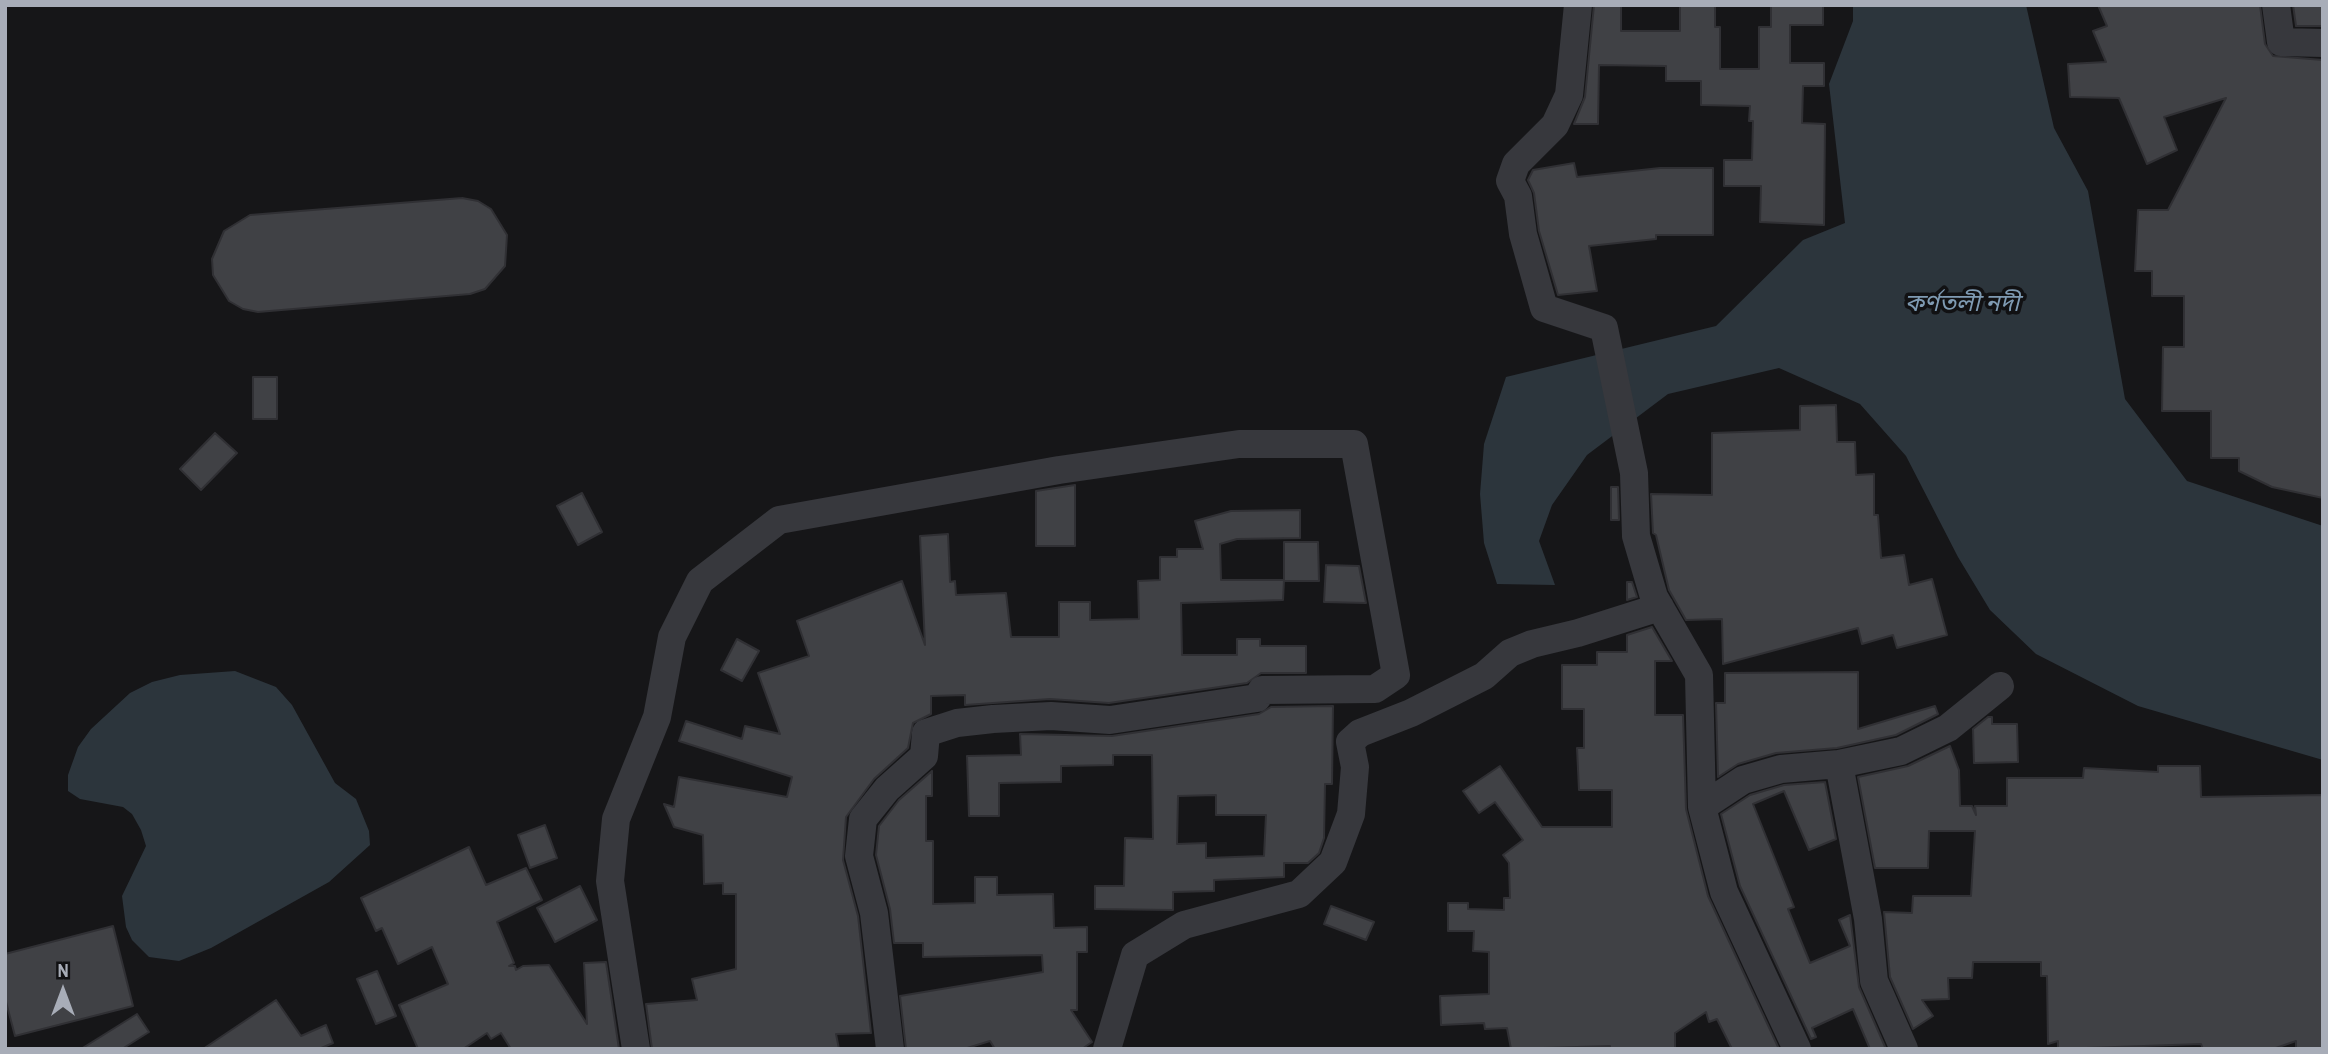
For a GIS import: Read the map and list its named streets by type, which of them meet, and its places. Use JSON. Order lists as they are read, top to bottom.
{
  "water": ["কর্ণতলী নদী"],
  "north": "top"
}
